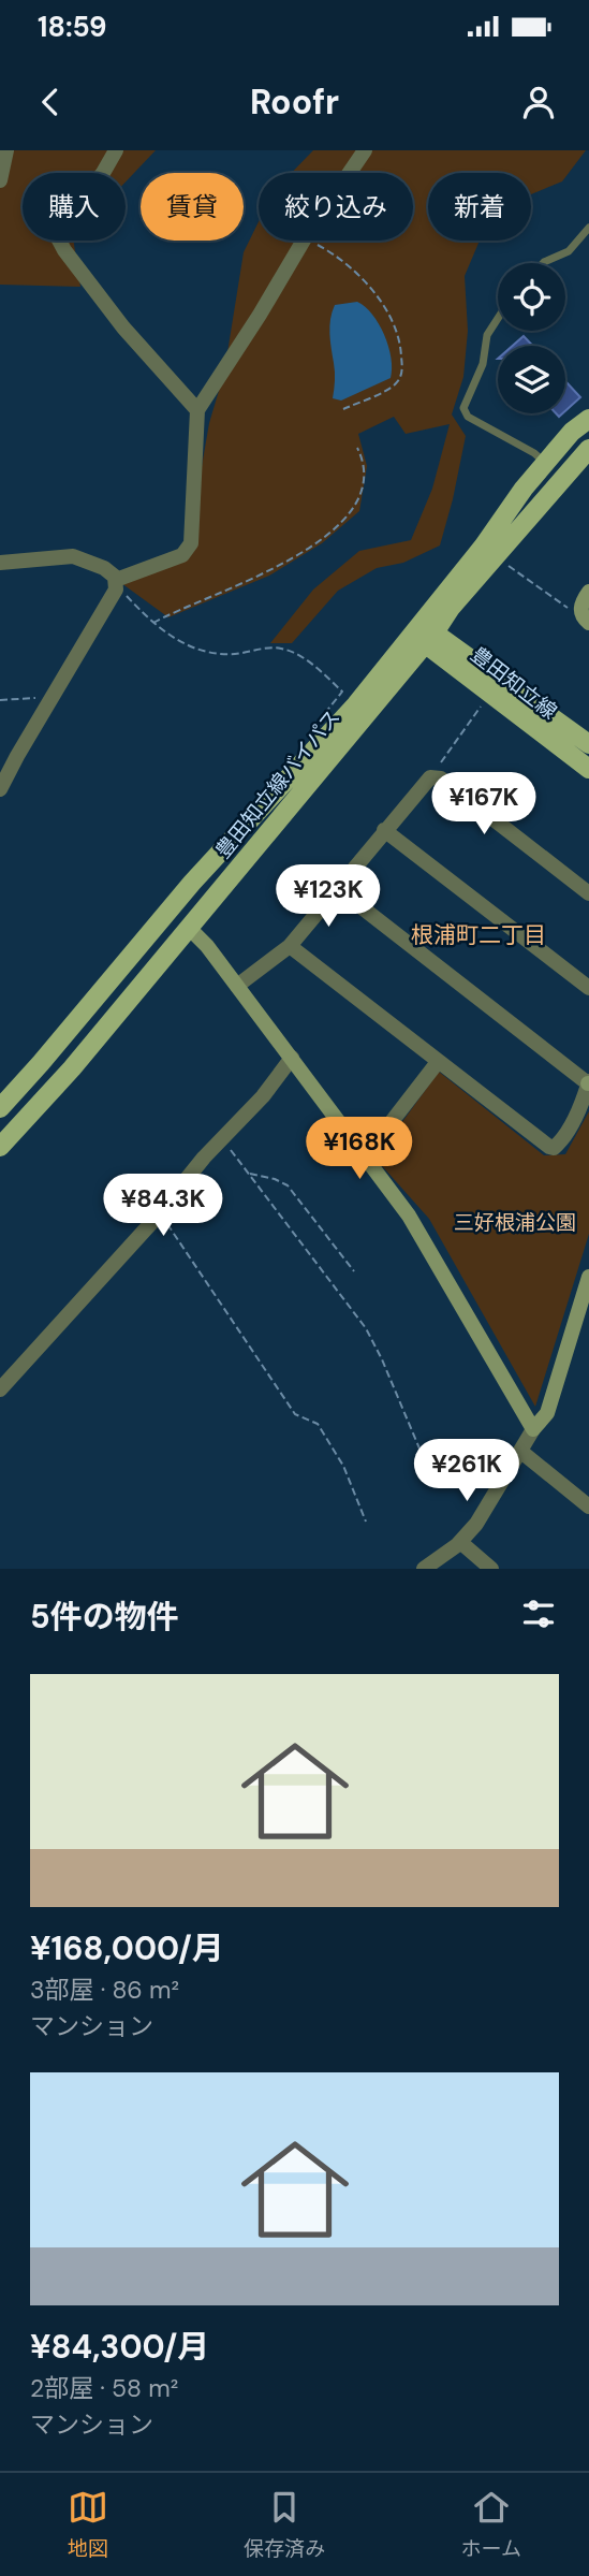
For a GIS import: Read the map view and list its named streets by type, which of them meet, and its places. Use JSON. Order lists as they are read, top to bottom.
{
  "streets": {
    "main road": ["豊田知立線", "豊田知立線バイパス"]
  },
  "crossings": [
    ["豊田知立線", "豊田知立線バイパス"]
  ],
  "districts": ["根浦町二丁目"],
  "parks": ["三好根浦公園"],
  "page": {
    "status": "18:59",
    "header": "Roofr",
    "chip": [
      "購入",
      "賃貸",
      "絞り込み",
      "新着"
    ],
    "price": [
      "¥167K",
      "¥123K",
      "¥168K",
      "¥84.3K",
      "¥261K"
    ],
    "heading": "5件の物件",
    "list": [
      {
        "name": "¥168,000/月",
        "note": "3部屋 · 86 m² · マンション"
      },
      {
        "name": "¥84,300/月",
        "note": "2部屋 · 58 m² · マンション"
      }
    ],
    "tabs": ["地図", "保存済み", "ホーム"]
  }
}
